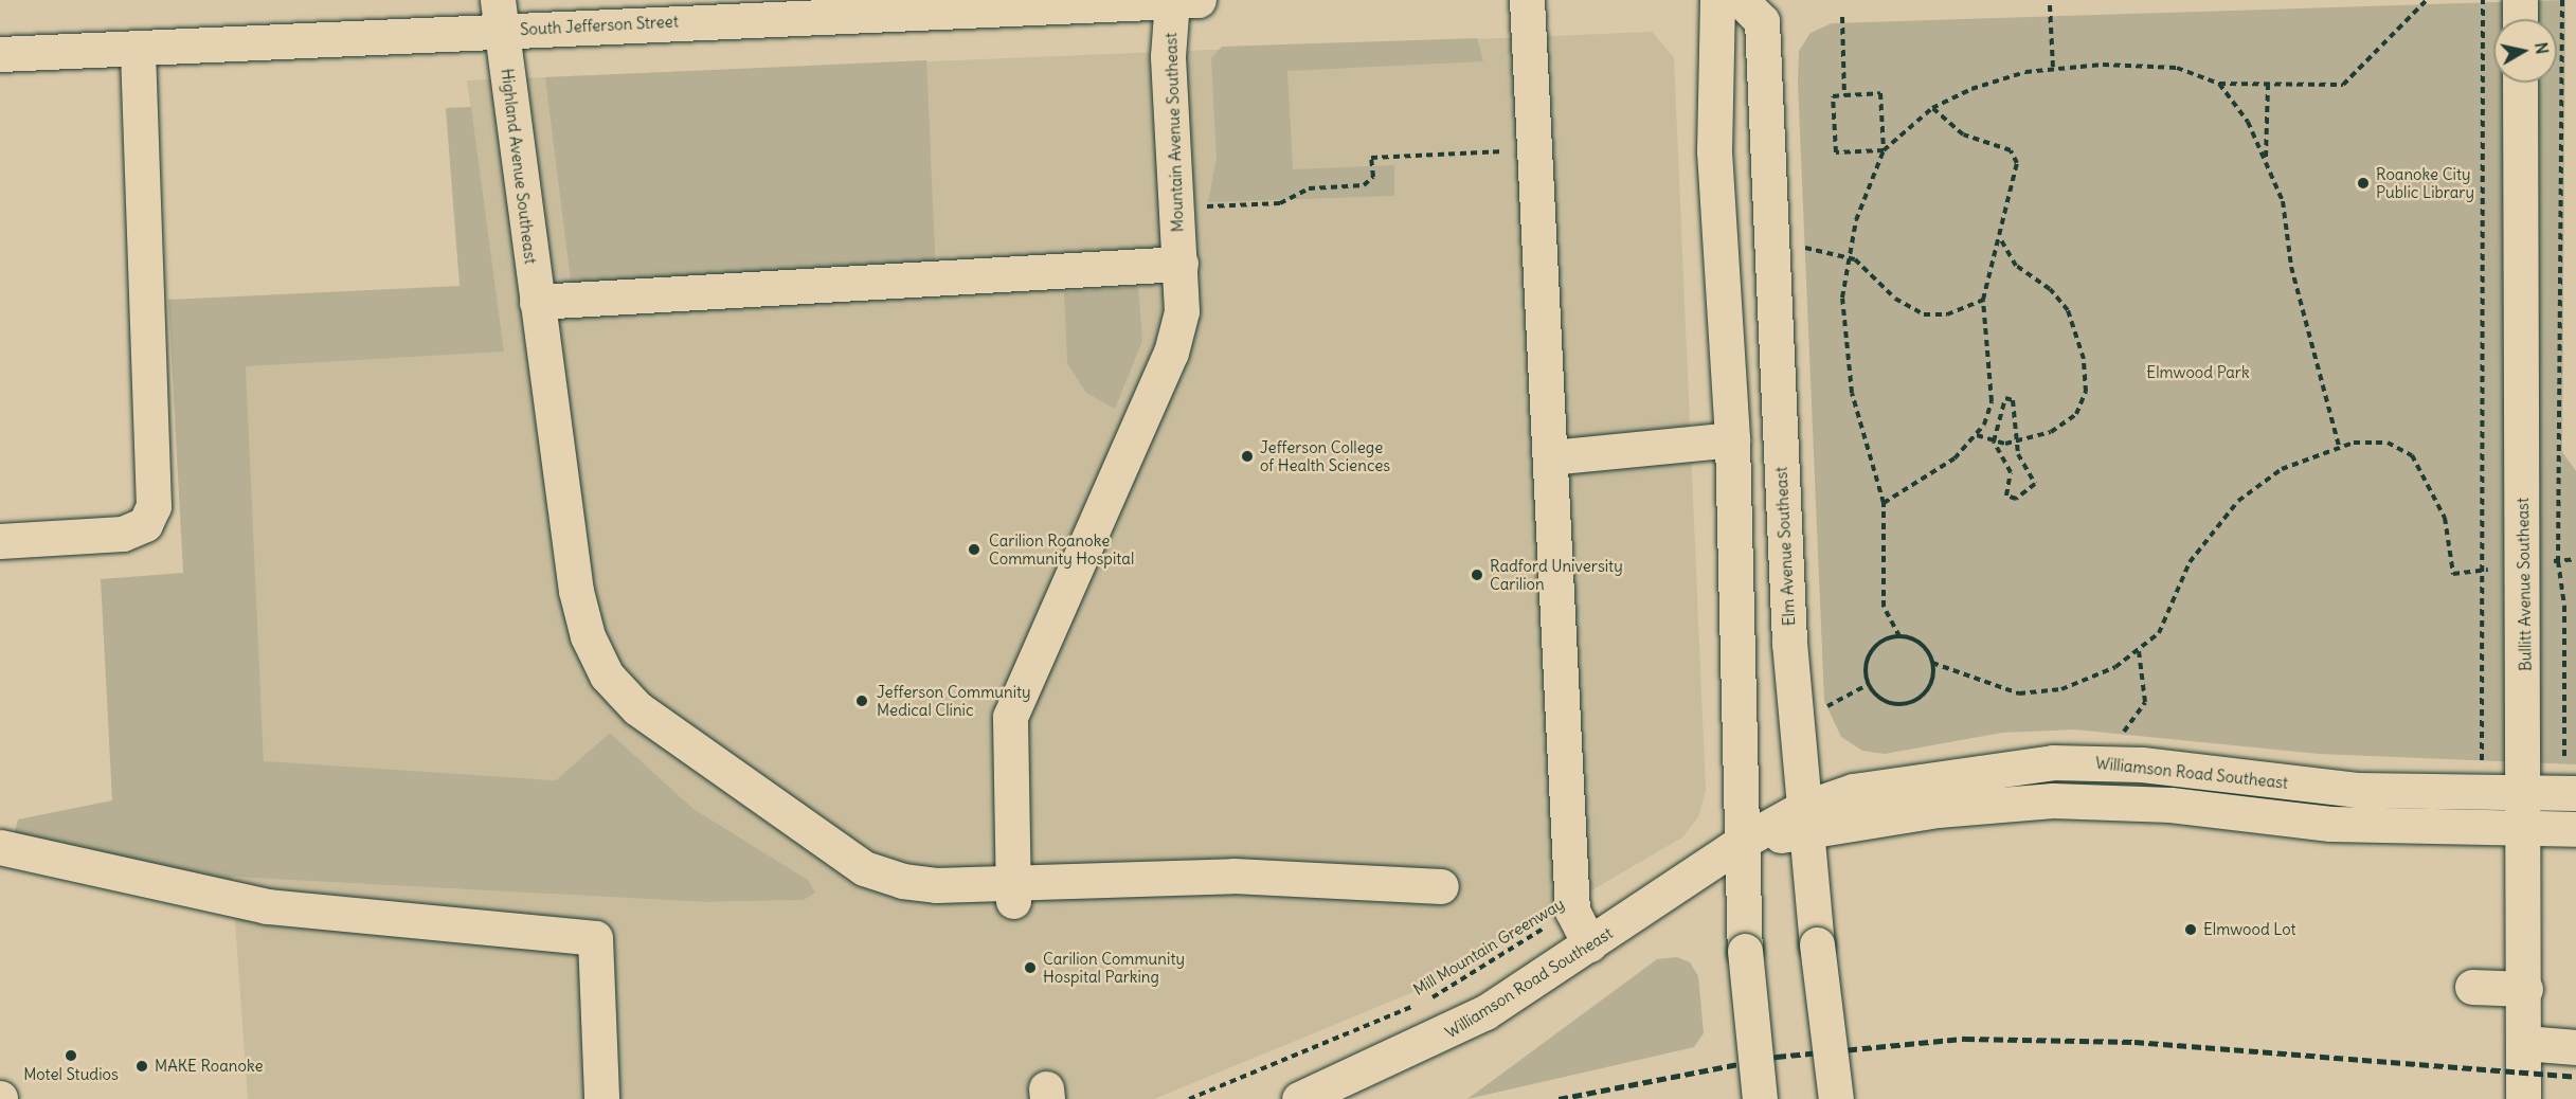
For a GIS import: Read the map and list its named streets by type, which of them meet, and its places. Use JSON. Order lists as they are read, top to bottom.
{
  "streets": {
    "main road": [
      "South Jefferson Street",
      "Mountain Avenue Southeast",
      "Highland Avenue Southeast",
      "Elm Avenue Southeast",
      "Bullitt Avenue Southeast",
      "Williamson Road Southeast"
    ],
    "path": ["Mill Mountain Greenway"]
  },
  "crossings": [
    ["South Jefferson Street", "Mountain Avenue Southeast"],
    ["South Jefferson Street", "Highland Avenue Southeast"],
    ["Mountain Avenue Southeast", "Highland Avenue Southeast"],
    ["Elm Avenue Southeast", "Williamson Road Southeast"],
    ["Bullitt Avenue Southeast", "Williamson Road Southeast"]
  ],
  "parks": ["Elmwood Park"],
  "places": [
    "Roanoke City Public Library",
    "Jefferson College of Health Sciences",
    "Carilion Roanoke Community Hospital",
    "Radford University Carilion",
    "Jefferson Community Medical Clinic",
    "Elmwood Lot",
    "Carilion Community Hospital Parking",
    "Motel Studios",
    "MAKE Roanoke"
  ],
  "north": "right"
}
